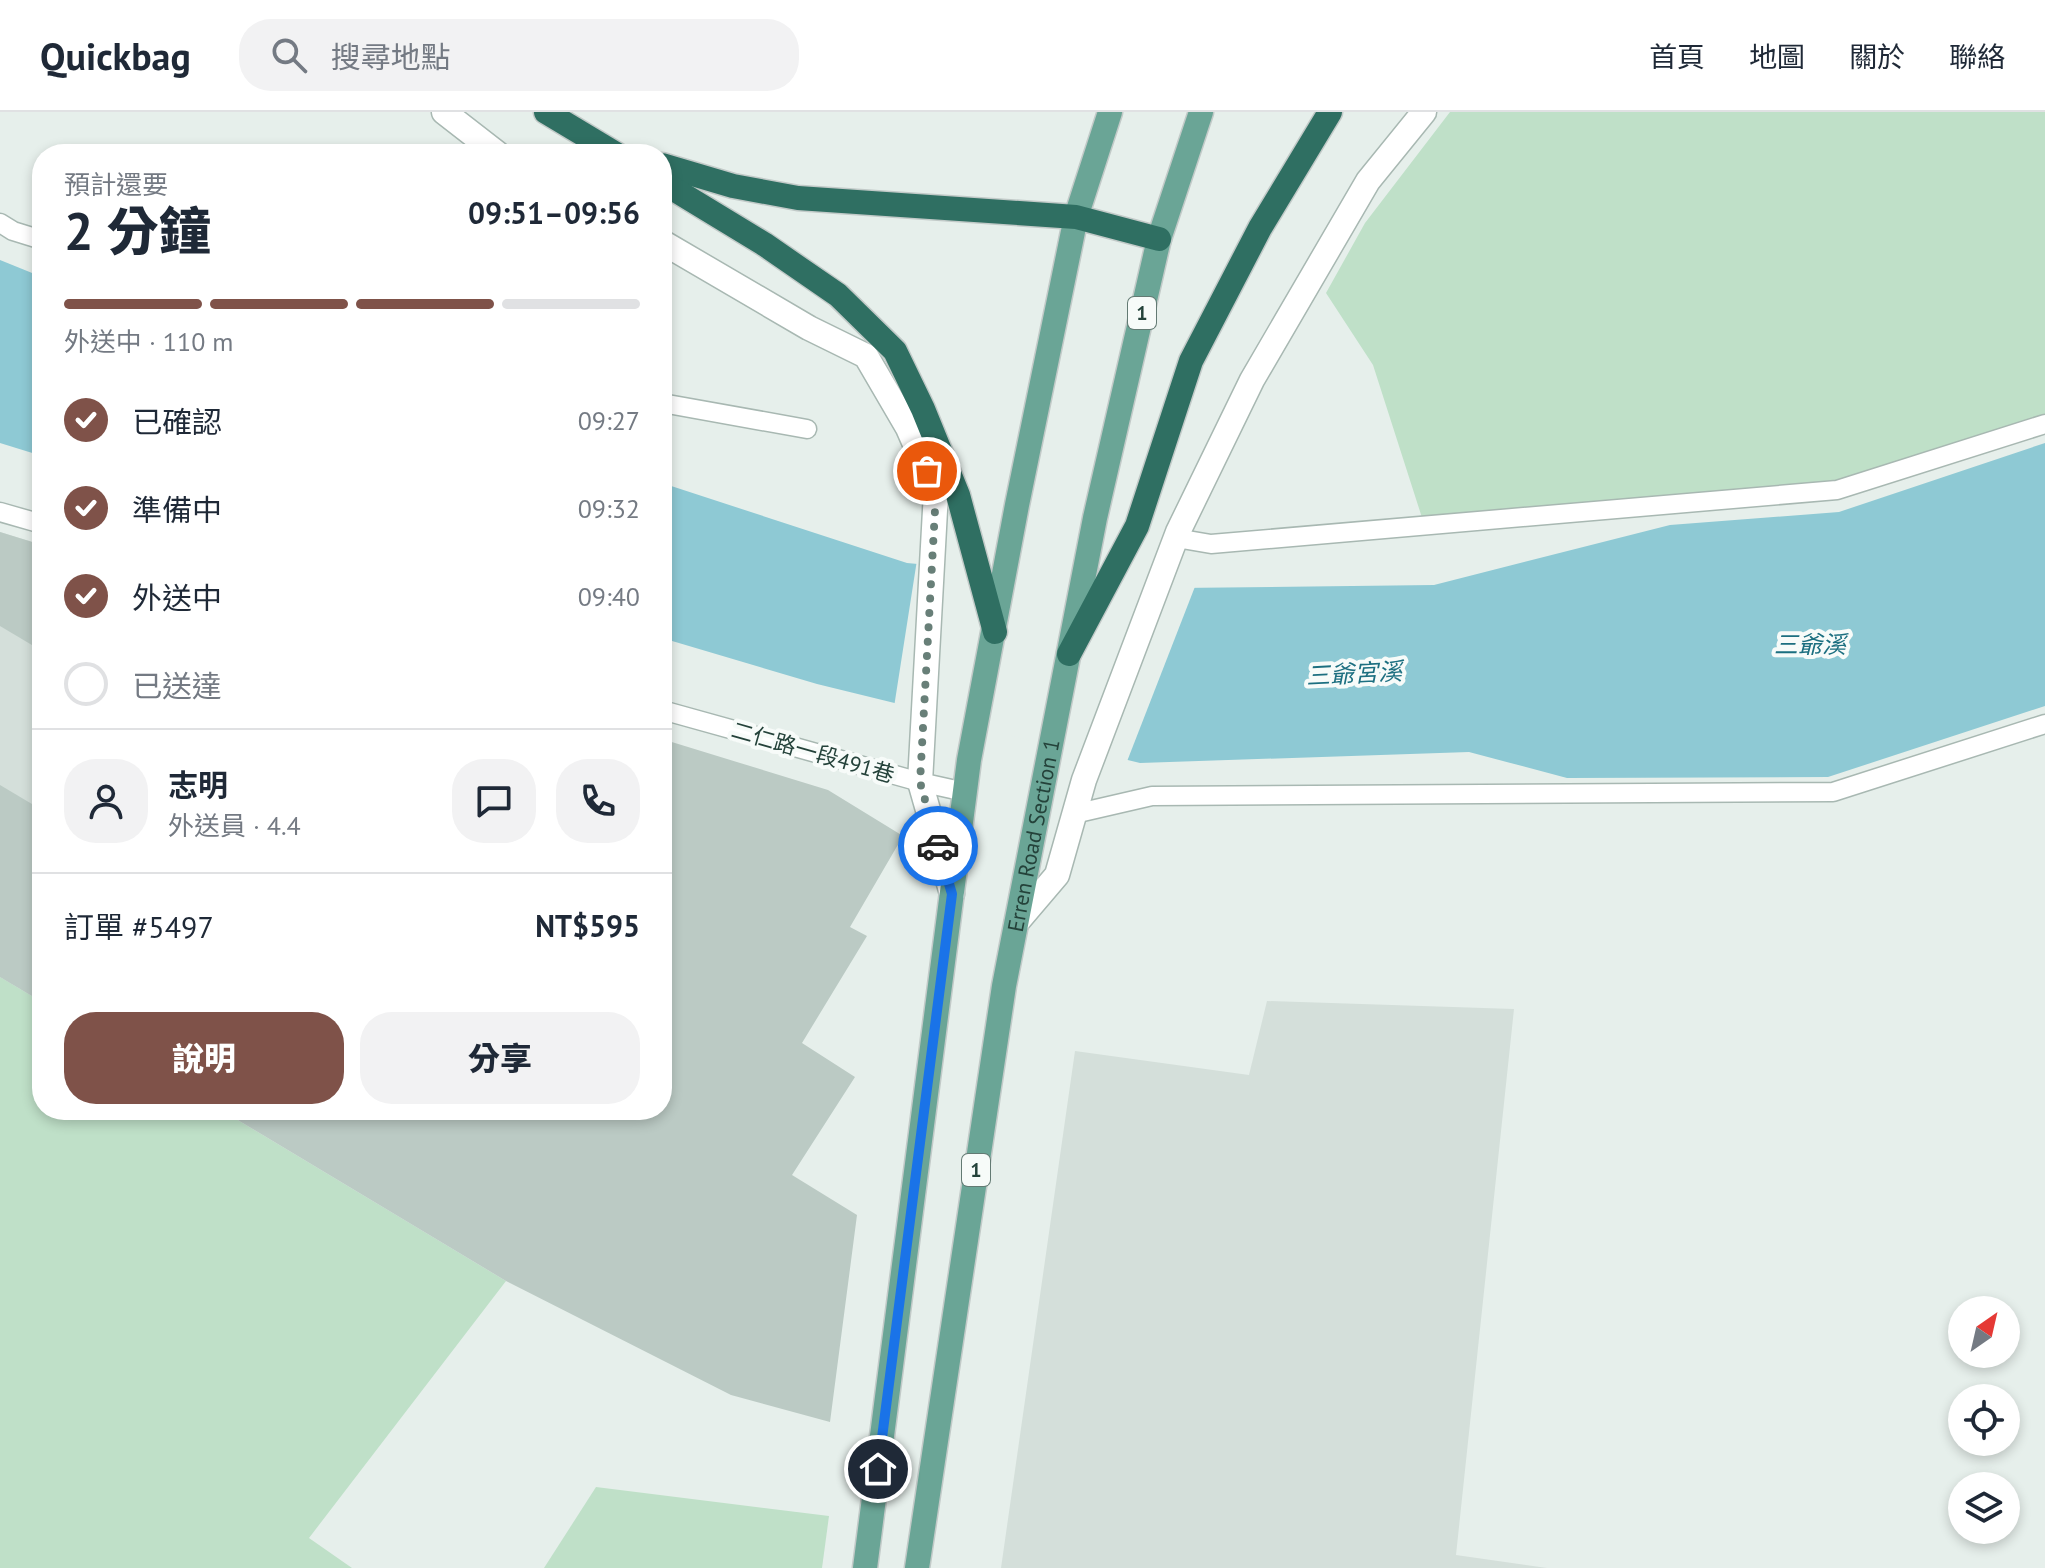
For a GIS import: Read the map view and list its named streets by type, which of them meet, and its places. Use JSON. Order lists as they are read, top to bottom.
{
  "streets": {
    "main road": ["1", "Erren Road Section 1"],
    "lane": ["二仁路一段491巷"]
  },
  "water": ["三爺溪", "三爺宮溪"],
  "north": "top right",
  "page": {
    "header": "Quickbag",
    "search": "搜尋地點",
    "nav": [
      "首頁",
      "地圖",
      "關於",
      "聯絡"
    ],
    "heading": ["2 分鐘", "預計還要", "09:51–09:56"],
    "panel": [
      "志明",
      "外送員 · 4.4",
      "訂單 #5497",
      "NT$595"
    ],
    "bar": "外送中 · 110 m",
    "list": [
      ["已確認", "09:27"],
      ["準備中", "09:32"],
      ["外送中", "09:40"],
      "已送達"
    ],
    "buttons": ["說明", "分享"]
  }
}
